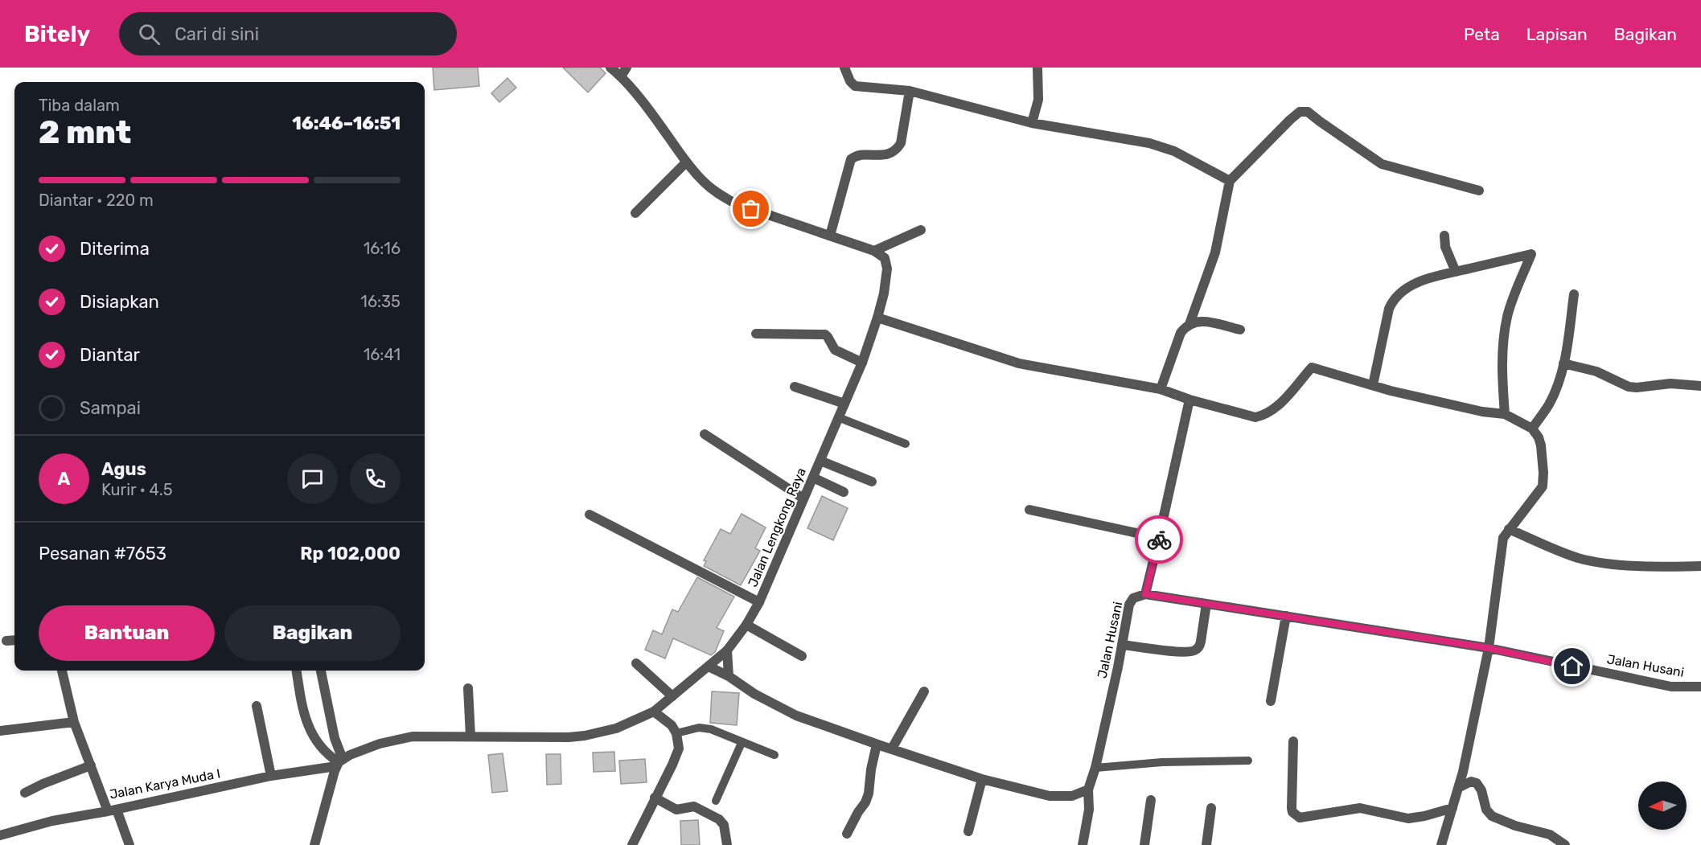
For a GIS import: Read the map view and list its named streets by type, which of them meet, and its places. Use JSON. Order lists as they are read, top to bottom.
{
  "streets": {
    "street": ["Jalan Lengkong Raya", "Jalan Husani", "Jalan Karya Muda I"]
  },
  "crossings": [
    ["Jalan Lengkong Raya", "Jalan Karya Muda I"]
  ],
  "north": "left",
  "page": {
    "header": "Bitely",
    "search": "Cari di sini",
    "nav": ["Peta", "Lapisan", "Bagikan"],
    "heading": ["2 mnt", "Tiba dalam", "16:46–16:51"],
    "panel": [
      "Agus",
      "Kurir · 4.5",
      "Pesanan #7653",
      "Rp 102,000"
    ],
    "bar": "Diantar · 220 m",
    "list": [
      ["Diterima", "16:16"],
      ["Disiapkan", "16:35"],
      ["Diantar", "16:41"],
      "Sampai"
    ],
    "round": "A",
    "buttons": ["Bantuan", "Bagikan"]
  }
}
